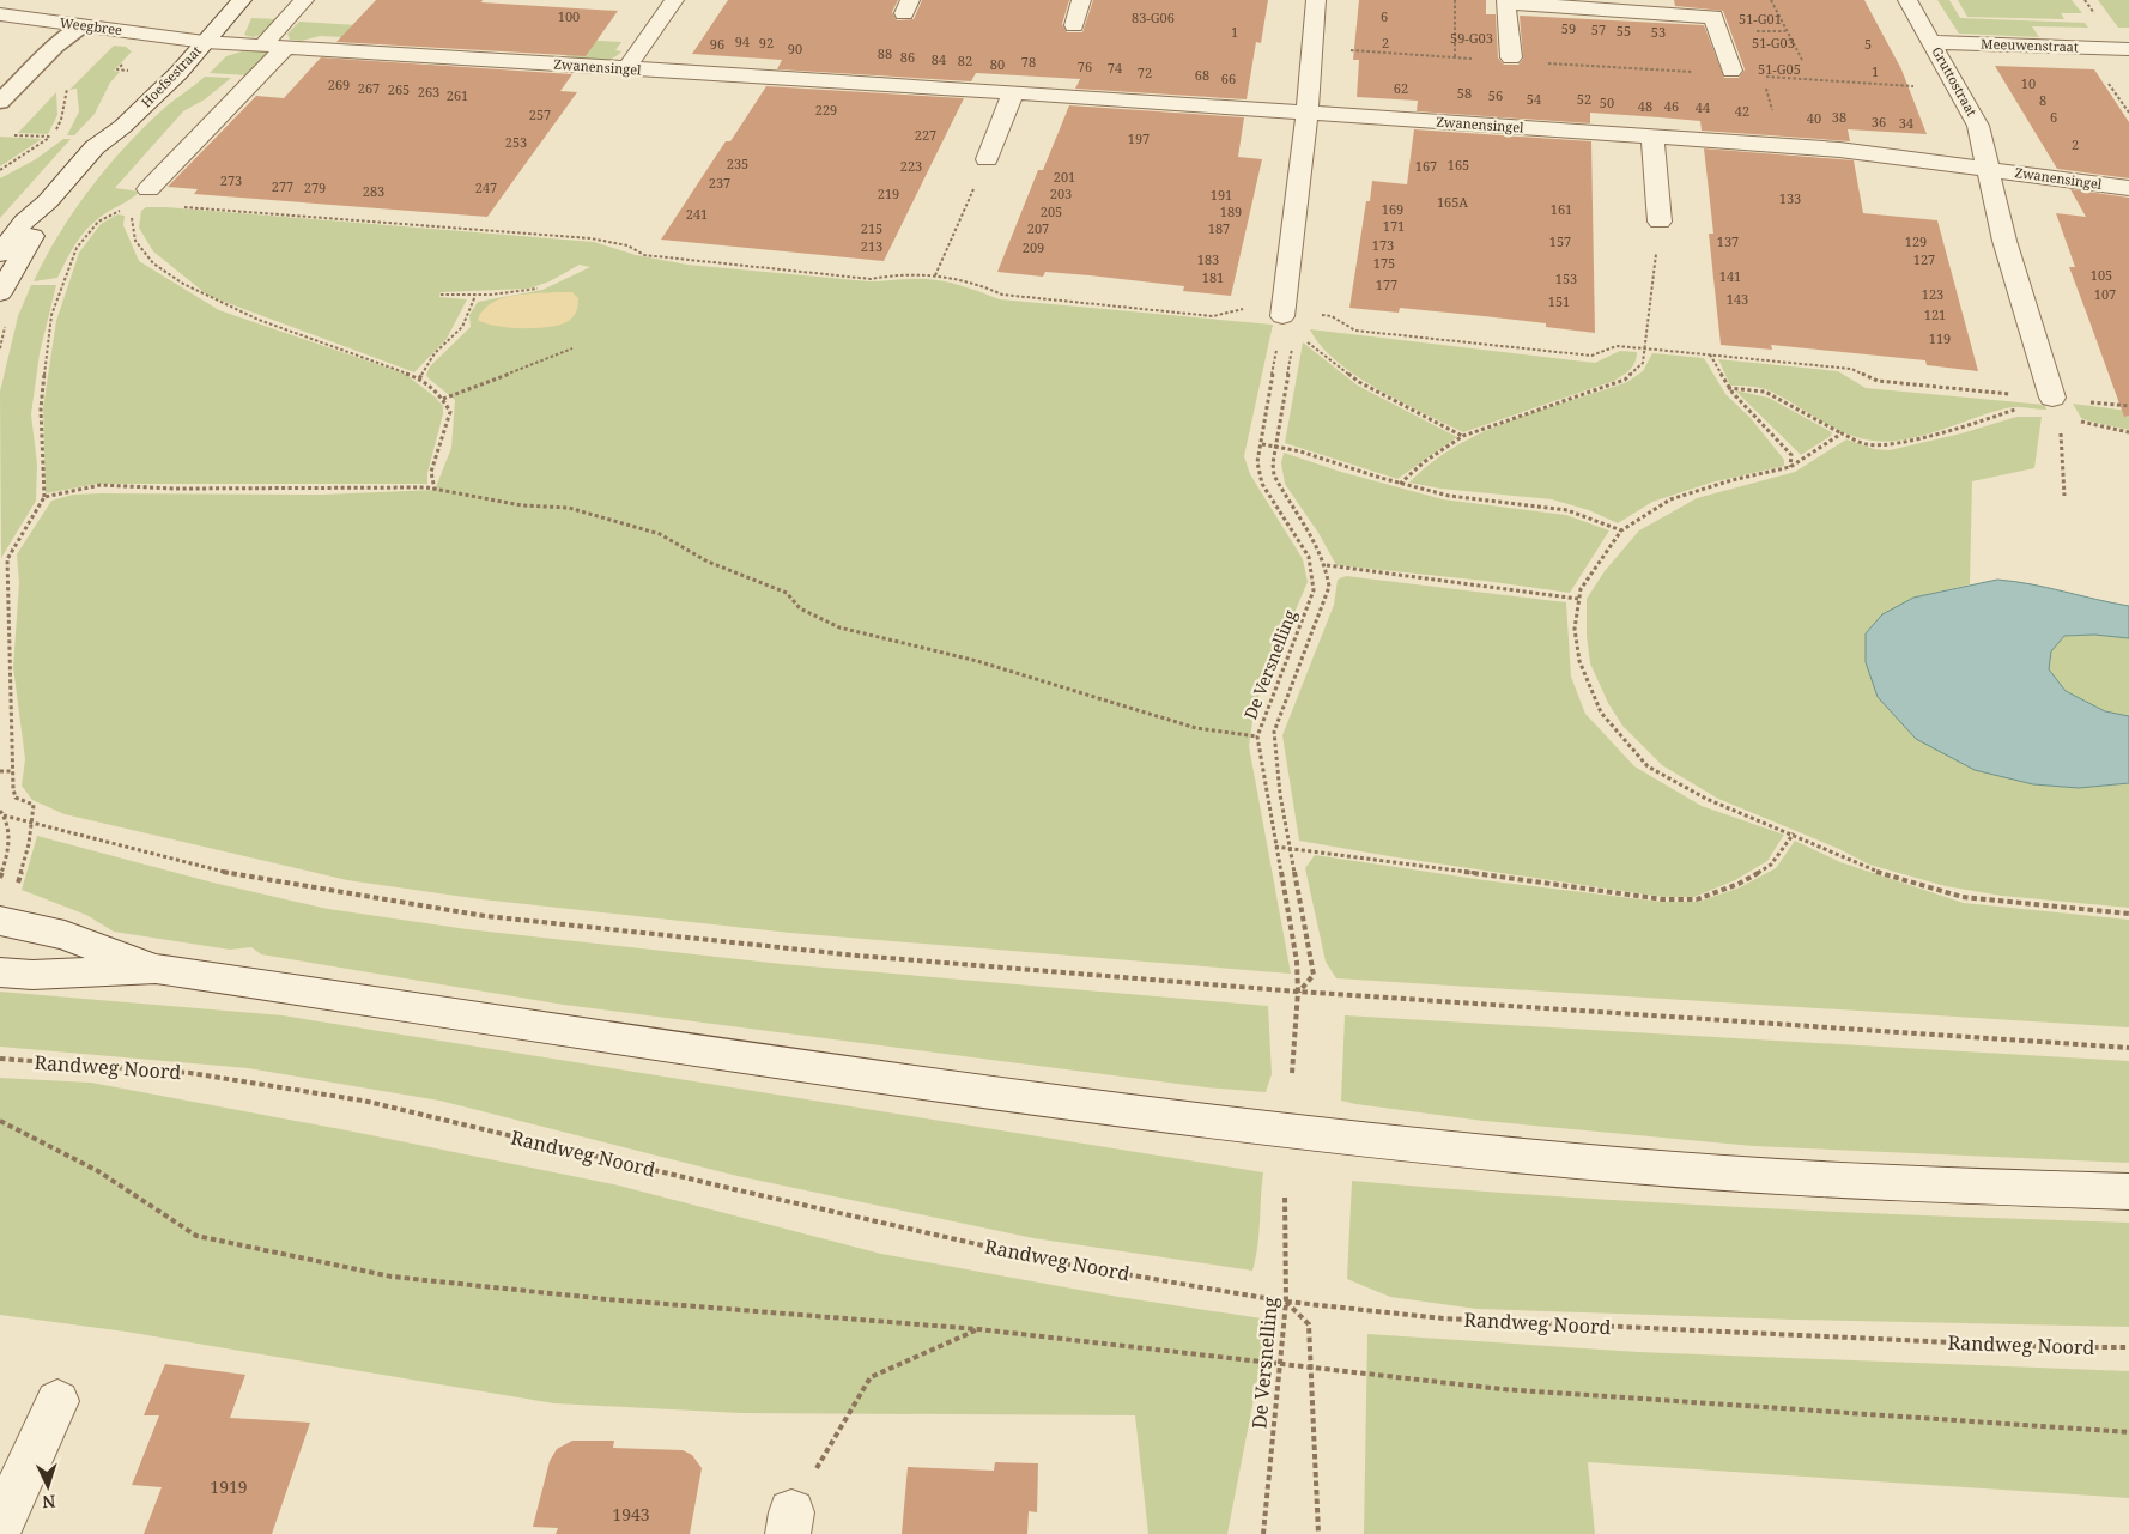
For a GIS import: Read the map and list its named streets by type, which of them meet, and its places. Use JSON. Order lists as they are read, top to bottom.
{
  "streets": {
    "street": [
      "Weegbree",
      "Meeuwenstraat",
      "Zwanensingel",
      "Hoefsestraat",
      "Gruttostraat"
    ],
    "path": ["De Versnelling", "Randweg Noord"]
  },
  "crossings": [
    ["Weegbree", "Zwanensingel"],
    ["Weegbree", "Hoefsestraat"],
    ["Meeuwenstraat", "Gruttostraat"],
    ["Zwanensingel", "Hoefsestraat"],
    ["Zwanensingel", "Gruttostraat"],
    ["De Versnelling", "Randweg Noord"]
  ],
  "house_numbers": [
    "100",
    "6",
    "83-G06",
    "51-G01",
    "59",
    "57",
    "55",
    "1",
    "53",
    "59-G03",
    "94",
    "92",
    "2",
    "51-G03",
    "96",
    "5",
    "90",
    "88",
    "86",
    "84",
    "82",
    "78",
    "80",
    "76",
    "74",
    "51-G05",
    "1",
    "72",
    "68",
    "66",
    "10",
    "269",
    "267",
    "62",
    "265",
    "263",
    "58",
    "261",
    "56",
    "54",
    "52",
    "8",
    "50",
    "48",
    "46",
    "44",
    "229",
    "42",
    "257",
    "38",
    "6",
    "40",
    "36",
    "34",
    "227",
    "197",
    "253",
    "2",
    "235",
    "165",
    "223",
    "167",
    "201",
    "273",
    "237",
    "277",
    "279",
    "247",
    "283",
    "219",
    "203",
    "191",
    "133",
    "165A",
    "169",
    "161",
    "205",
    "189",
    "241",
    "171",
    "215",
    "207",
    "187",
    "157",
    "137",
    "129",
    "173",
    "213",
    "209",
    "183",
    "127",
    "175",
    "105",
    "141",
    "181",
    "153",
    "177",
    "123",
    "107",
    "143",
    "151",
    "121",
    "119",
    "1919",
    "1943"
  ],
  "north": "bottom"
}
